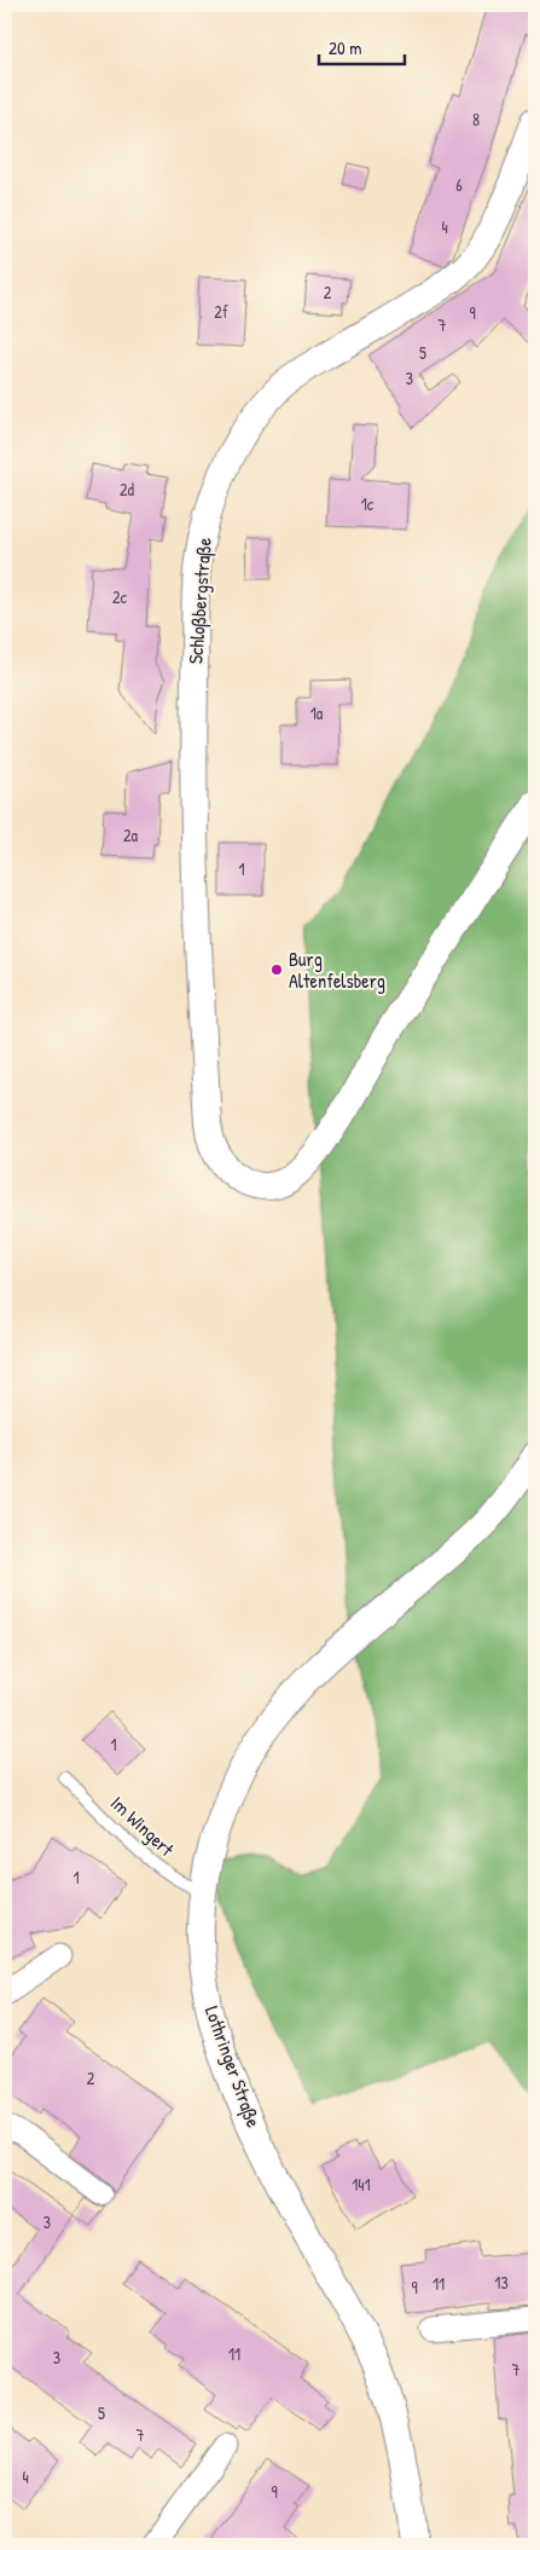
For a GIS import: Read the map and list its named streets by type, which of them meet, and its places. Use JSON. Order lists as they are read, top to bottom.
{
  "streets": {
    "street": ["Schloßbergstraße", "Lothringer Straße"],
    "lane": ["Im Wingert"]
  },
  "crossings": [
    ["Im Wingert", "Lothringer Straße"]
  ],
  "places": ["Burg Altenfelsberg"],
  "house_numbers": [
    "8",
    "6",
    "4",
    "2",
    "2f",
    "9",
    "7",
    "5",
    "3",
    "2d",
    "1c",
    "2c",
    "1a",
    "2a",
    "1",
    "1",
    "1",
    "2",
    "141",
    "3",
    "13",
    "11",
    "9",
    "11",
    "3",
    "7",
    "5",
    "7",
    "4",
    "9"
  ],
  "scale_bar": "20 m"
}
